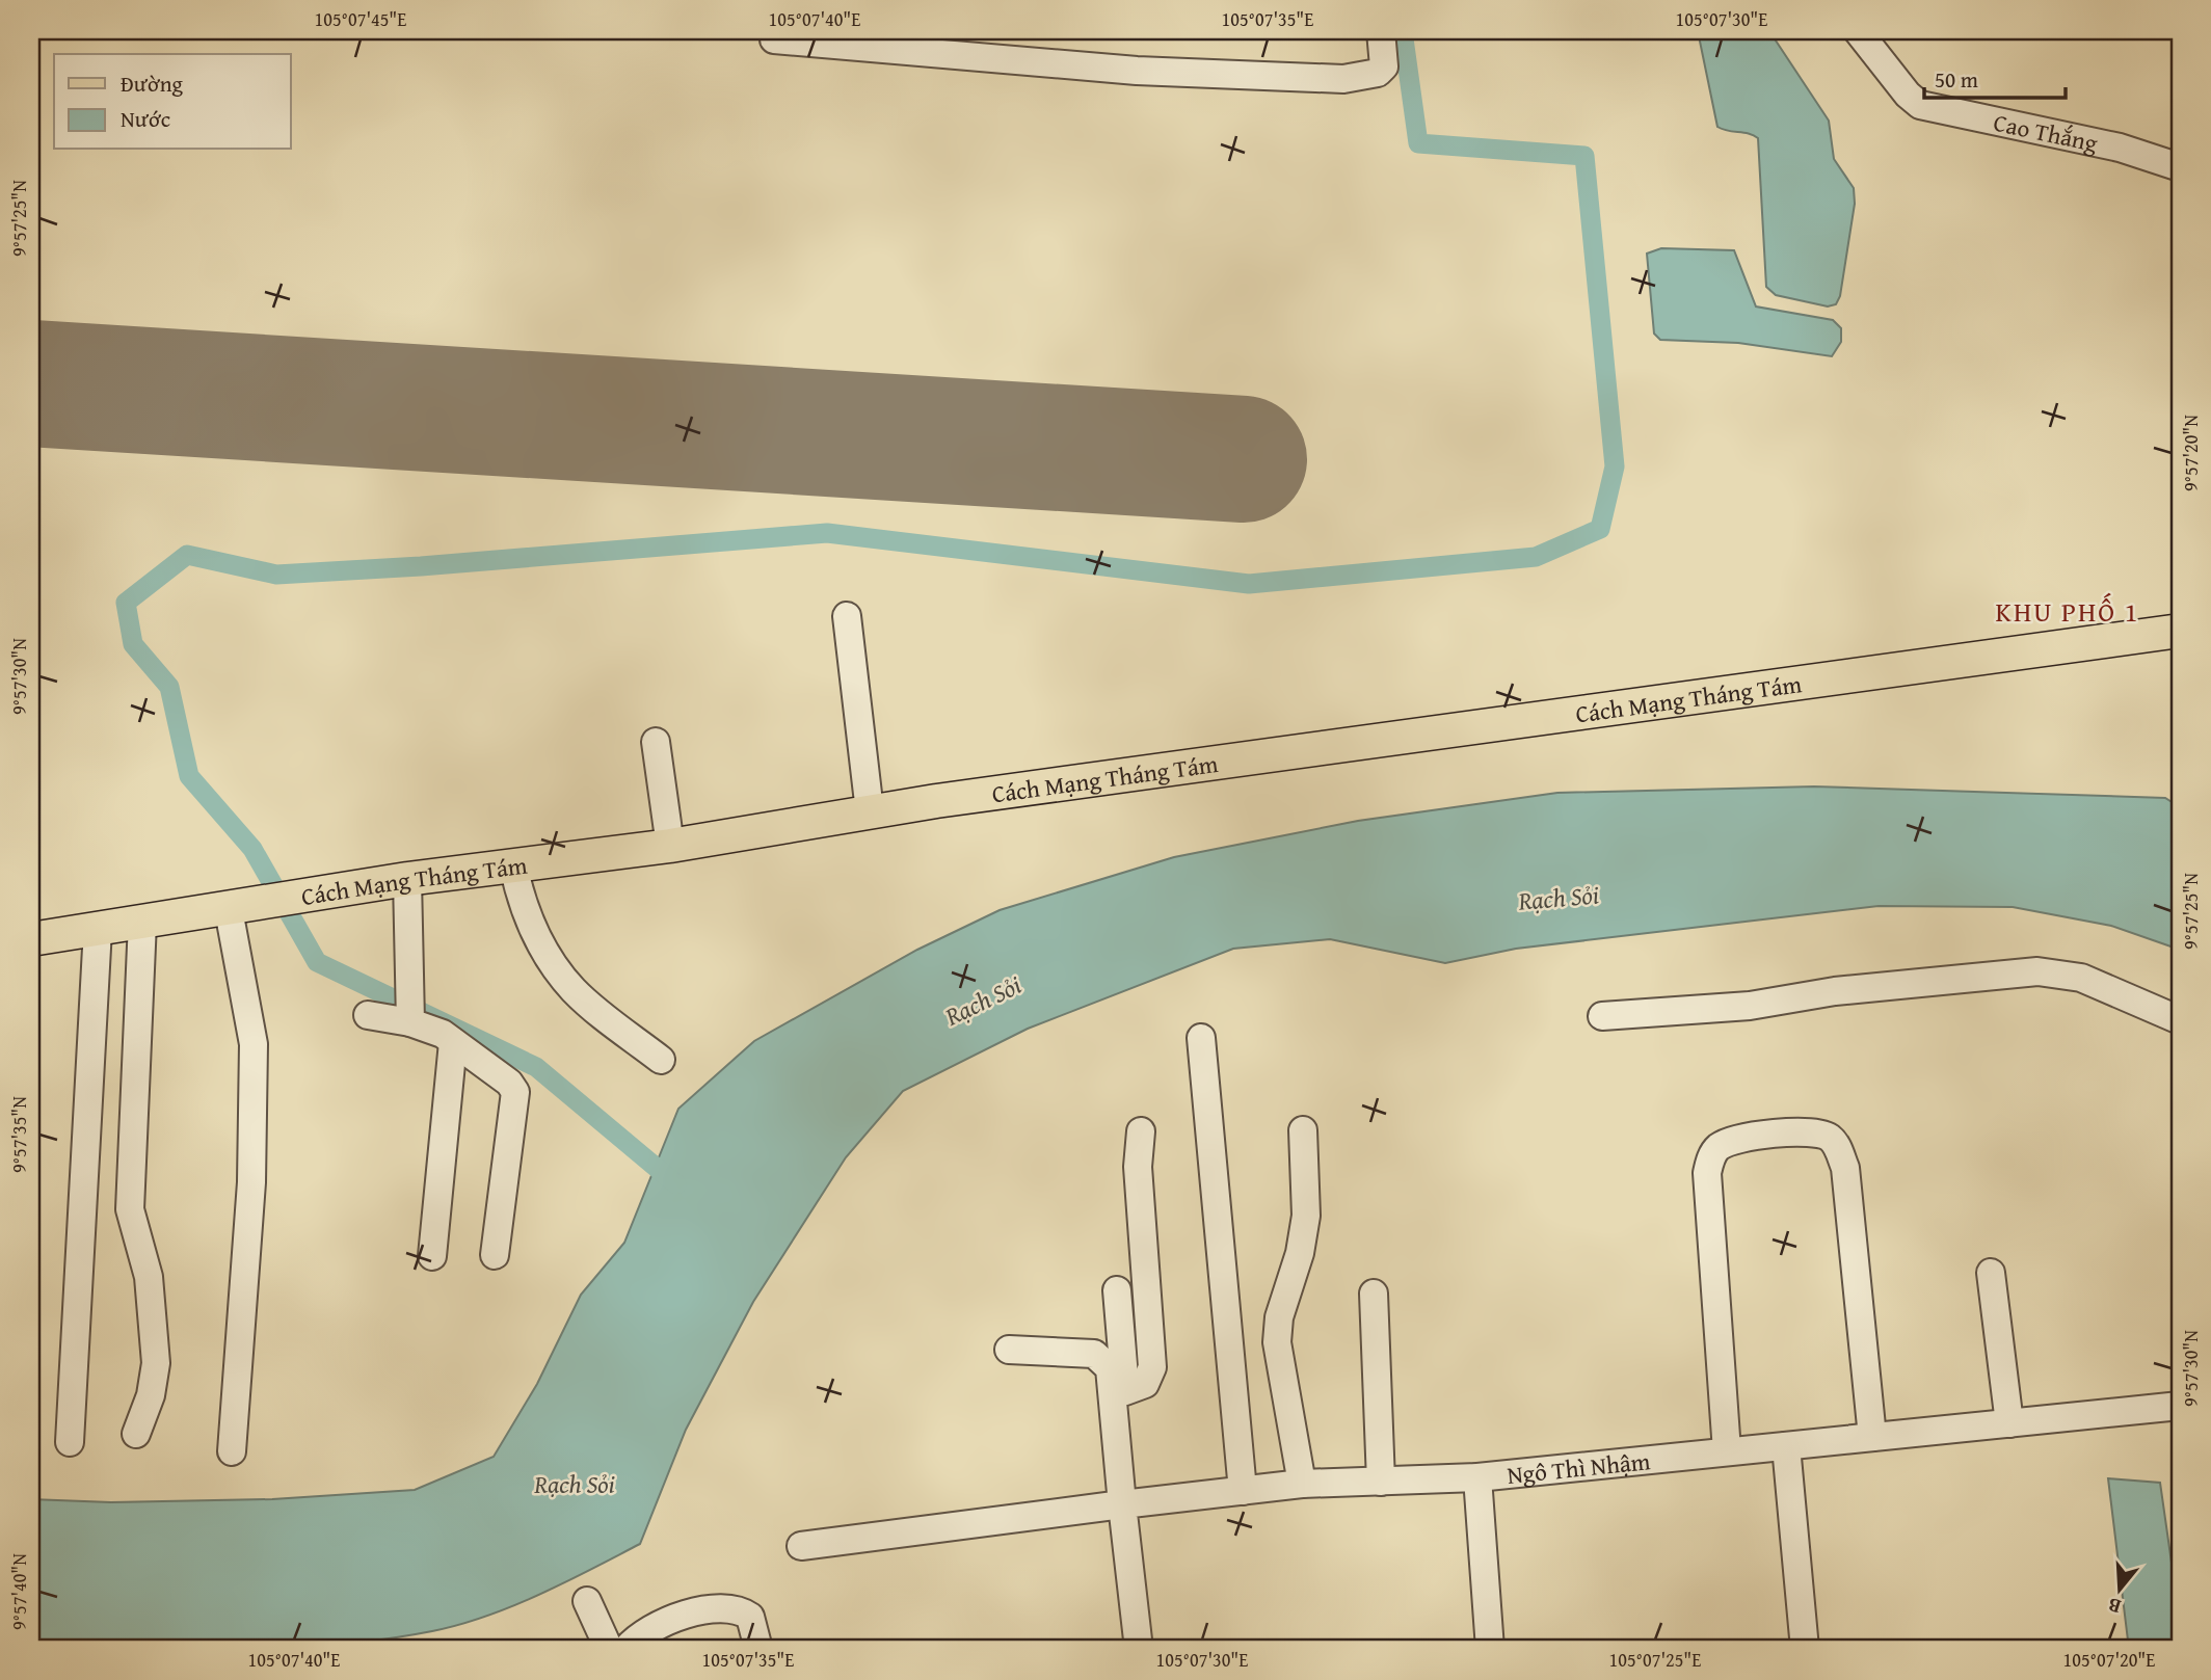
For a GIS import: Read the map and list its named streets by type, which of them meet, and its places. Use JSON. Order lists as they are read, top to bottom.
{
  "streets": {
    "main road": ["Cách Mạng Tháng Tám"],
    "street": ["Cao Thắng", "Ngô Thì Nhậm"]
  },
  "districts": ["KHU PHỐ 1"],
  "water": ["Rạch Sỏi"],
  "legend": ["Đường", "Nước"],
  "scale_bar": "50 m",
  "north": "bottom",
  "coordinates": [
    "105°07'45\"E",
    "105°07'40\"E",
    "105°07'35\"E",
    "105°07'30\"E",
    "9°57'25\"N",
    "9°57'20\"N",
    "9°57'30\"N",
    "9°57'35\"N",
    "9°57'40\"N",
    "105°07'25\"E",
    "105°07'20\"E"
  ]
}
